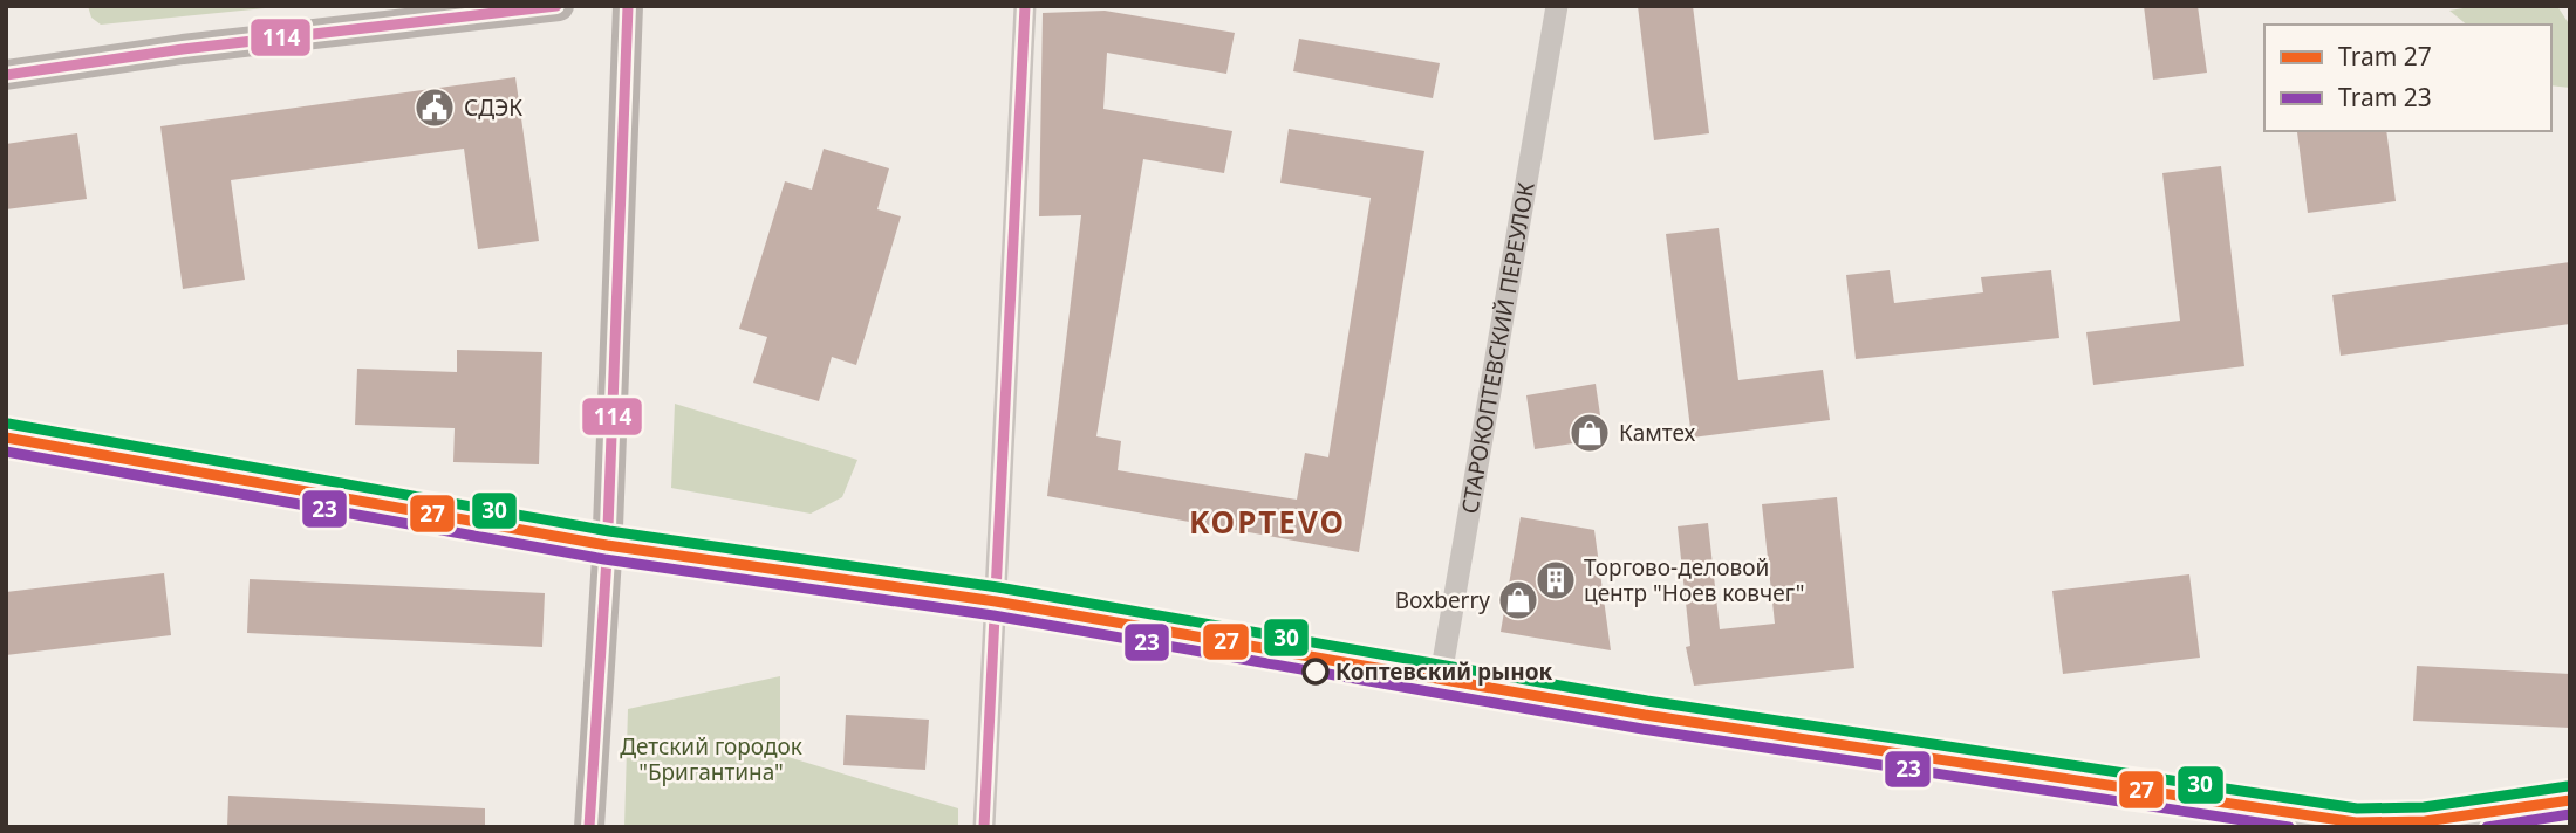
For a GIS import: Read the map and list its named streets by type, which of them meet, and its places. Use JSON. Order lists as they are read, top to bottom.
{
  "streets": {
    "street": ["СТАРОКОПТЕВСКИЙ ПЕРЕУЛОК"]
  },
  "districts": ["KOPTEVO"],
  "parks": ["Детский городок \"Бригантина\""],
  "places": {
    "public building": ["СДЭК"],
    "shop": ["Камтех", "Boxberry"],
    "building": ["Торгово-деловой центр \"Ноев ковчег\""],
    "other": ["Коптевский рынок"]
  },
  "lines": [
    "transit line 114",
    "transit line 30",
    "tram line 27",
    "tram line 23"
  ],
  "legend": ["Tram 27", "Tram 23"]
}
